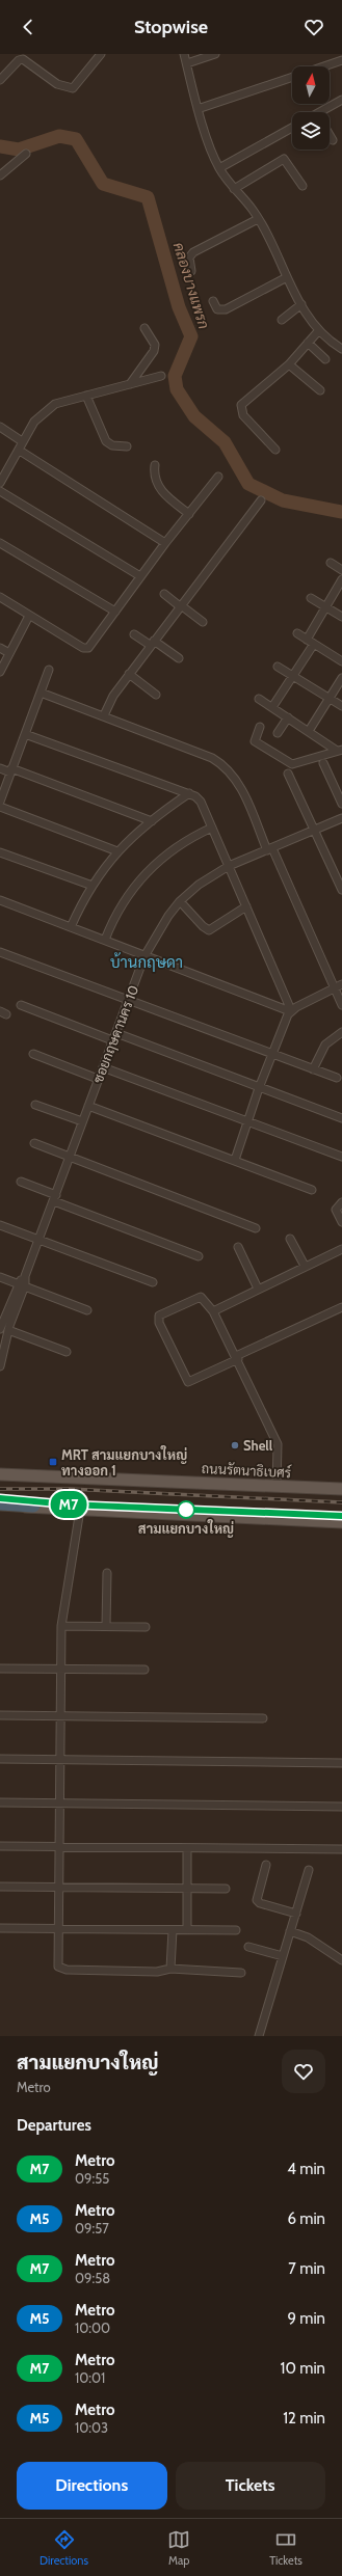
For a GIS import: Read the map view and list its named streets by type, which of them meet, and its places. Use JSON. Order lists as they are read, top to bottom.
{
  "streets": {
    "main road": ["ถนนรัตนาธิเบศร์"],
    "street": ["ซอยกฤษดานคร 10"]
  },
  "districts": ["บ้านกฤษดา"],
  "water": ["คลองบางแพรก"],
  "places": {
    "other": ["Shell", "สามแยกบางใหญ่"],
    "transit": ["MRT สามแยกบางใหญ่ ทางออก 1"]
  },
  "lines": ["metro line M7"],
  "north": "top",
  "page": {
    "header": "Stopwise",
    "on_map": "M7",
    "heading": [
      ["สามแยกบางใหญ่", "Metro"],
      "Departures"
    ],
    "list": [
      {
        "mark": "M7",
        "name": "Metro",
        "note": "09:55",
        "value": "4 min"
      },
      {
        "mark": "M5",
        "name": "Metro",
        "note": "09:57",
        "value": "6 min"
      },
      {
        "mark": "M7",
        "name": "Metro",
        "note": "09:58",
        "value": "7 min"
      },
      {
        "mark": "M5",
        "name": "Metro",
        "note": "10:00",
        "value": "9 min"
      },
      {
        "mark": "M7",
        "name": "Metro",
        "note": "10:01",
        "value": "10 min"
      },
      {
        "mark": "M5",
        "name": "Metro",
        "note": "10:03",
        "value": "12 min"
      }
    ],
    "buttons": ["Directions", "Tickets"],
    "tabs": ["Directions", "Map", "Tickets"]
  }
}
